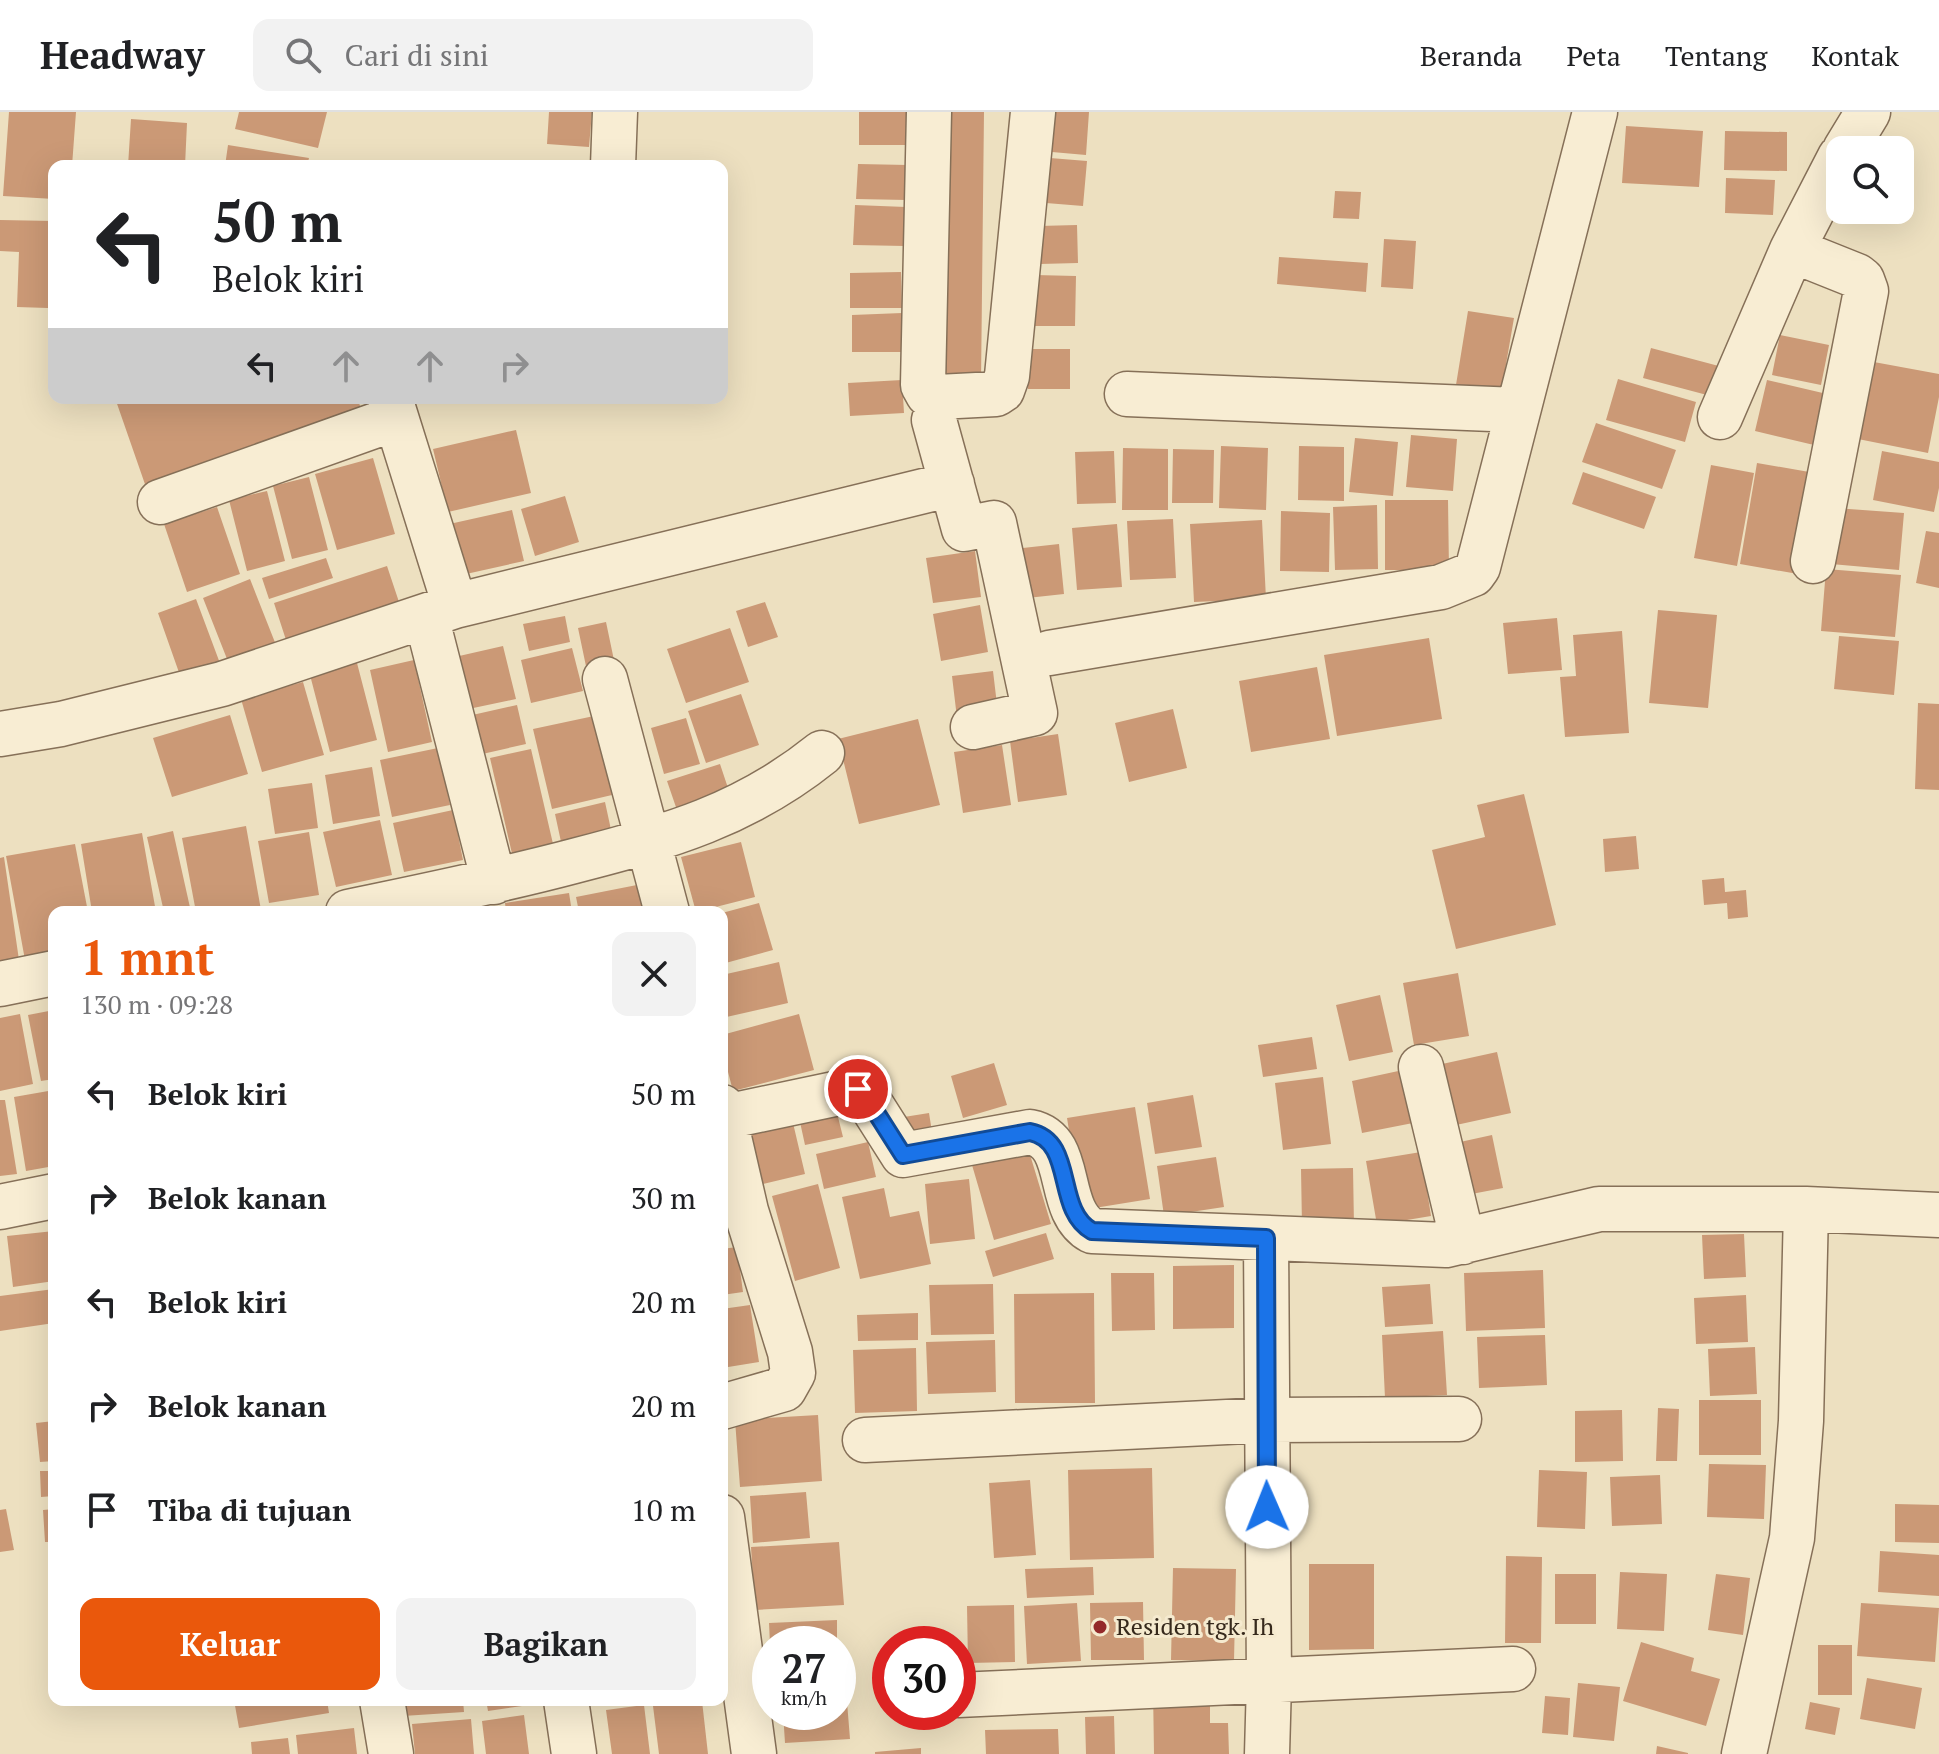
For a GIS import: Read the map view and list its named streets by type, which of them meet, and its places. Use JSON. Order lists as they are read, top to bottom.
{
  "places": ["Residen tgk. Ih"],
  "page": {
    "header": "Headway",
    "search": "Cari di sini",
    "nav": [
      "Beranda",
      "Peta",
      "Tentang",
      "Kontak"
    ],
    "turn": ["50 m", "Belok kiri"],
    "heading": ["1 mnt", "130 m · 09:28"],
    "list": [
      {
        "name": "Belok kiri",
        "value": "50 m"
      },
      {
        "name": "Belok kanan",
        "value": "30 m"
      },
      {
        "name": "Belok kiri",
        "value": "20 m"
      },
      {
        "name": "Belok kanan",
        "value": "20 m"
      },
      {
        "name": "Tiba di tujuan",
        "value": "10 m"
      }
    ],
    "buttons": ["Keluar", "Bagikan"],
    "speed": "27 km/h",
    "limit": "30"
  }
}
